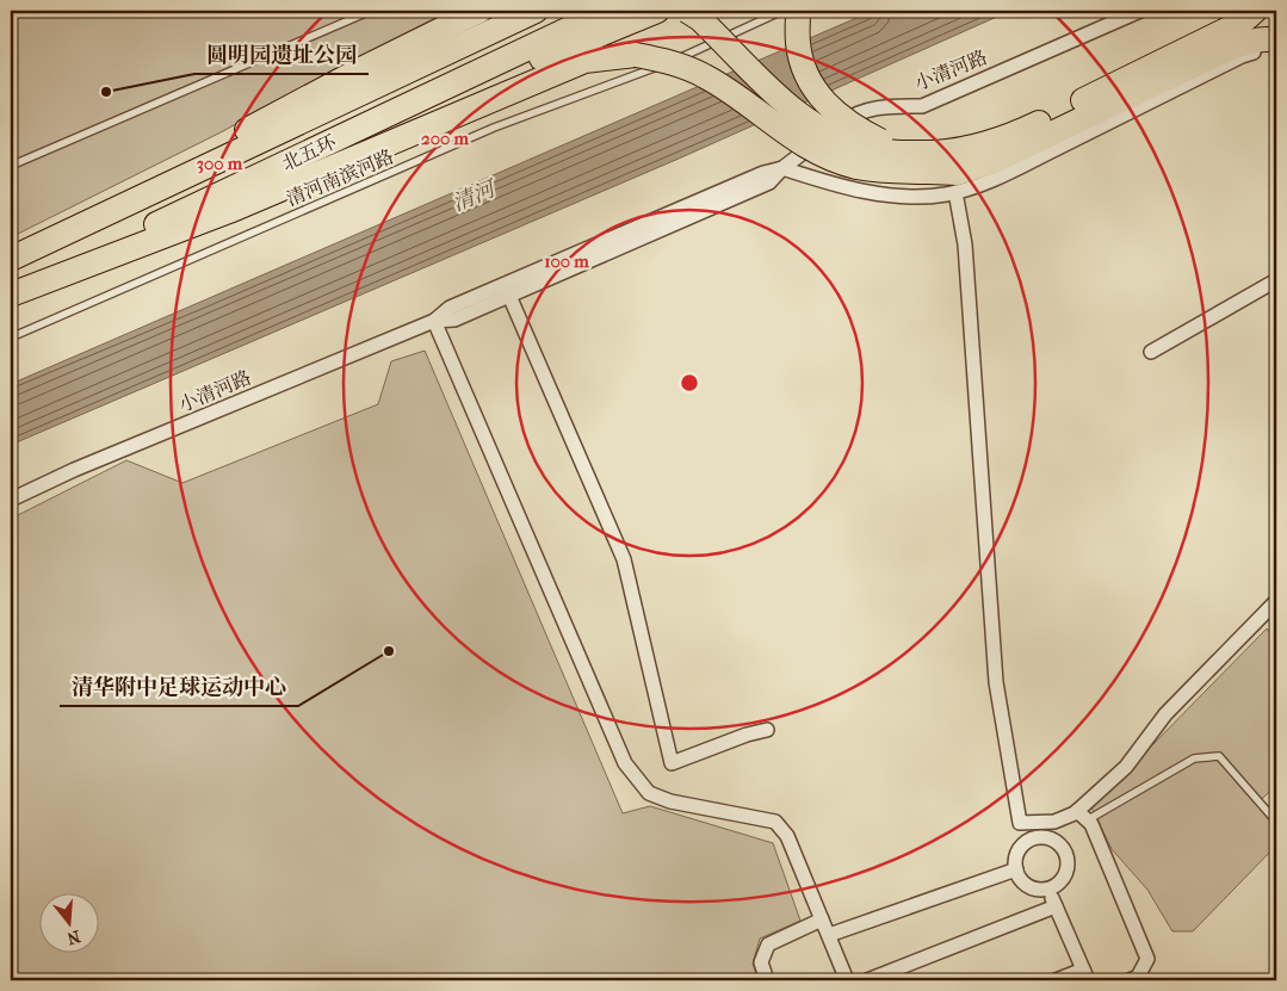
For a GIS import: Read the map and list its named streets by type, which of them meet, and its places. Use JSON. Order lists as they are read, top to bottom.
{
  "streets": {
    "highway": ["北五环"],
    "street": ["小清河路"],
    "lane": ["清河南滨河路"]
  },
  "water": ["清河"],
  "places": ["圆明园遗址公园", "清华附中足球运动中心"],
  "north": "bottom",
  "rings": ["200 m", "300 m", "100 m"]
}
